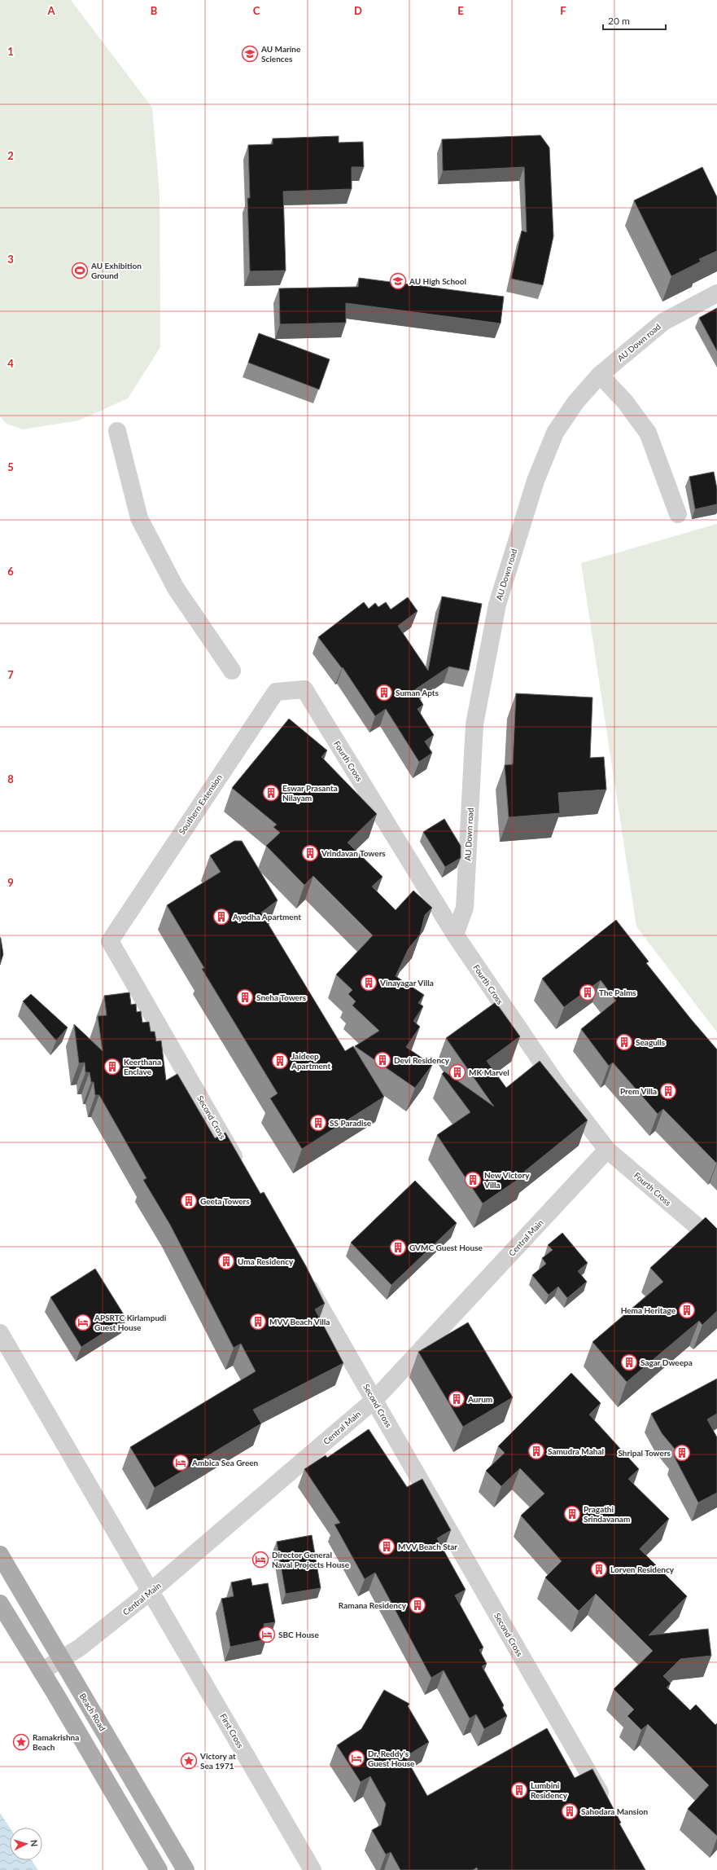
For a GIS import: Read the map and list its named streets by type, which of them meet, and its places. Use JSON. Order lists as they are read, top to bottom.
{
  "streets": {
    "main road": ["Beach Road"],
    "street": [
      "AU Down road",
      "Fourth Cross",
      "Southern Extension",
      "Second Cross",
      "Central Main",
      "First Cross"
    ]
  },
  "crossings": [
    ["AU Down road", "Fourth Cross"],
    ["Fourth Cross", "Southern Extension"],
    ["Fourth Cross", "Central Main"],
    ["Southern Extension", "Second Cross"],
    ["Second Cross", "Central Main"],
    ["Central Main", "Beach Road"],
    ["Central Main", "First Cross"]
  ],
  "places": {
    "school or university": ["AU Marine Sciences", "AU High School"],
    "sports": ["AU Exhibition Ground"],
    "building": [
      "Suman Apts",
      "Eswar Prasanta Nilayam",
      "Vrindavan Towers",
      "Ayodha Apartment",
      "Vinayagar Villa",
      "The Palms",
      "Sneha Towers",
      "Seagulls",
      "Devi Residency",
      "Jaideep Apartment",
      "Keerthana Enclave",
      "MK Marvel",
      "Prem Villa",
      "SS Paradise",
      "New Victory Villa",
      "Geeta Towers",
      "GVMC Guest House",
      "Uma Residency",
      "Hema Heritage",
      "MVV Beach Villa",
      "Sagar Dweepa",
      "Aurum",
      "Samudra Mahal",
      "Shripal Towers",
      "Pragathi Srindavanam",
      "MVV Beach Star",
      "Lorven Residency",
      "Ramana Residency",
      "Lumbini Residency",
      "Sahodara Mansion"
    ],
    "hotel": [
      "APSRTC Kirlampudi Guest House",
      "Ambica Sea Green",
      "Director General Naval Projects House",
      "SBC House",
      "Dr. Reddy's Guest House"
    ],
    "place": ["Ramakrishna Beach", "Victory at Sea 1971"]
  },
  "scale_bar": "20 m",
  "north": "right",
  "grid": {
    "columns": [
      "A",
      "B",
      "C",
      "D",
      "E",
      "F"
    ],
    "rows": [
      "1",
      "2",
      "3",
      "4",
      "5",
      "6",
      "7",
      "8",
      "9"
    ]
  }
}
